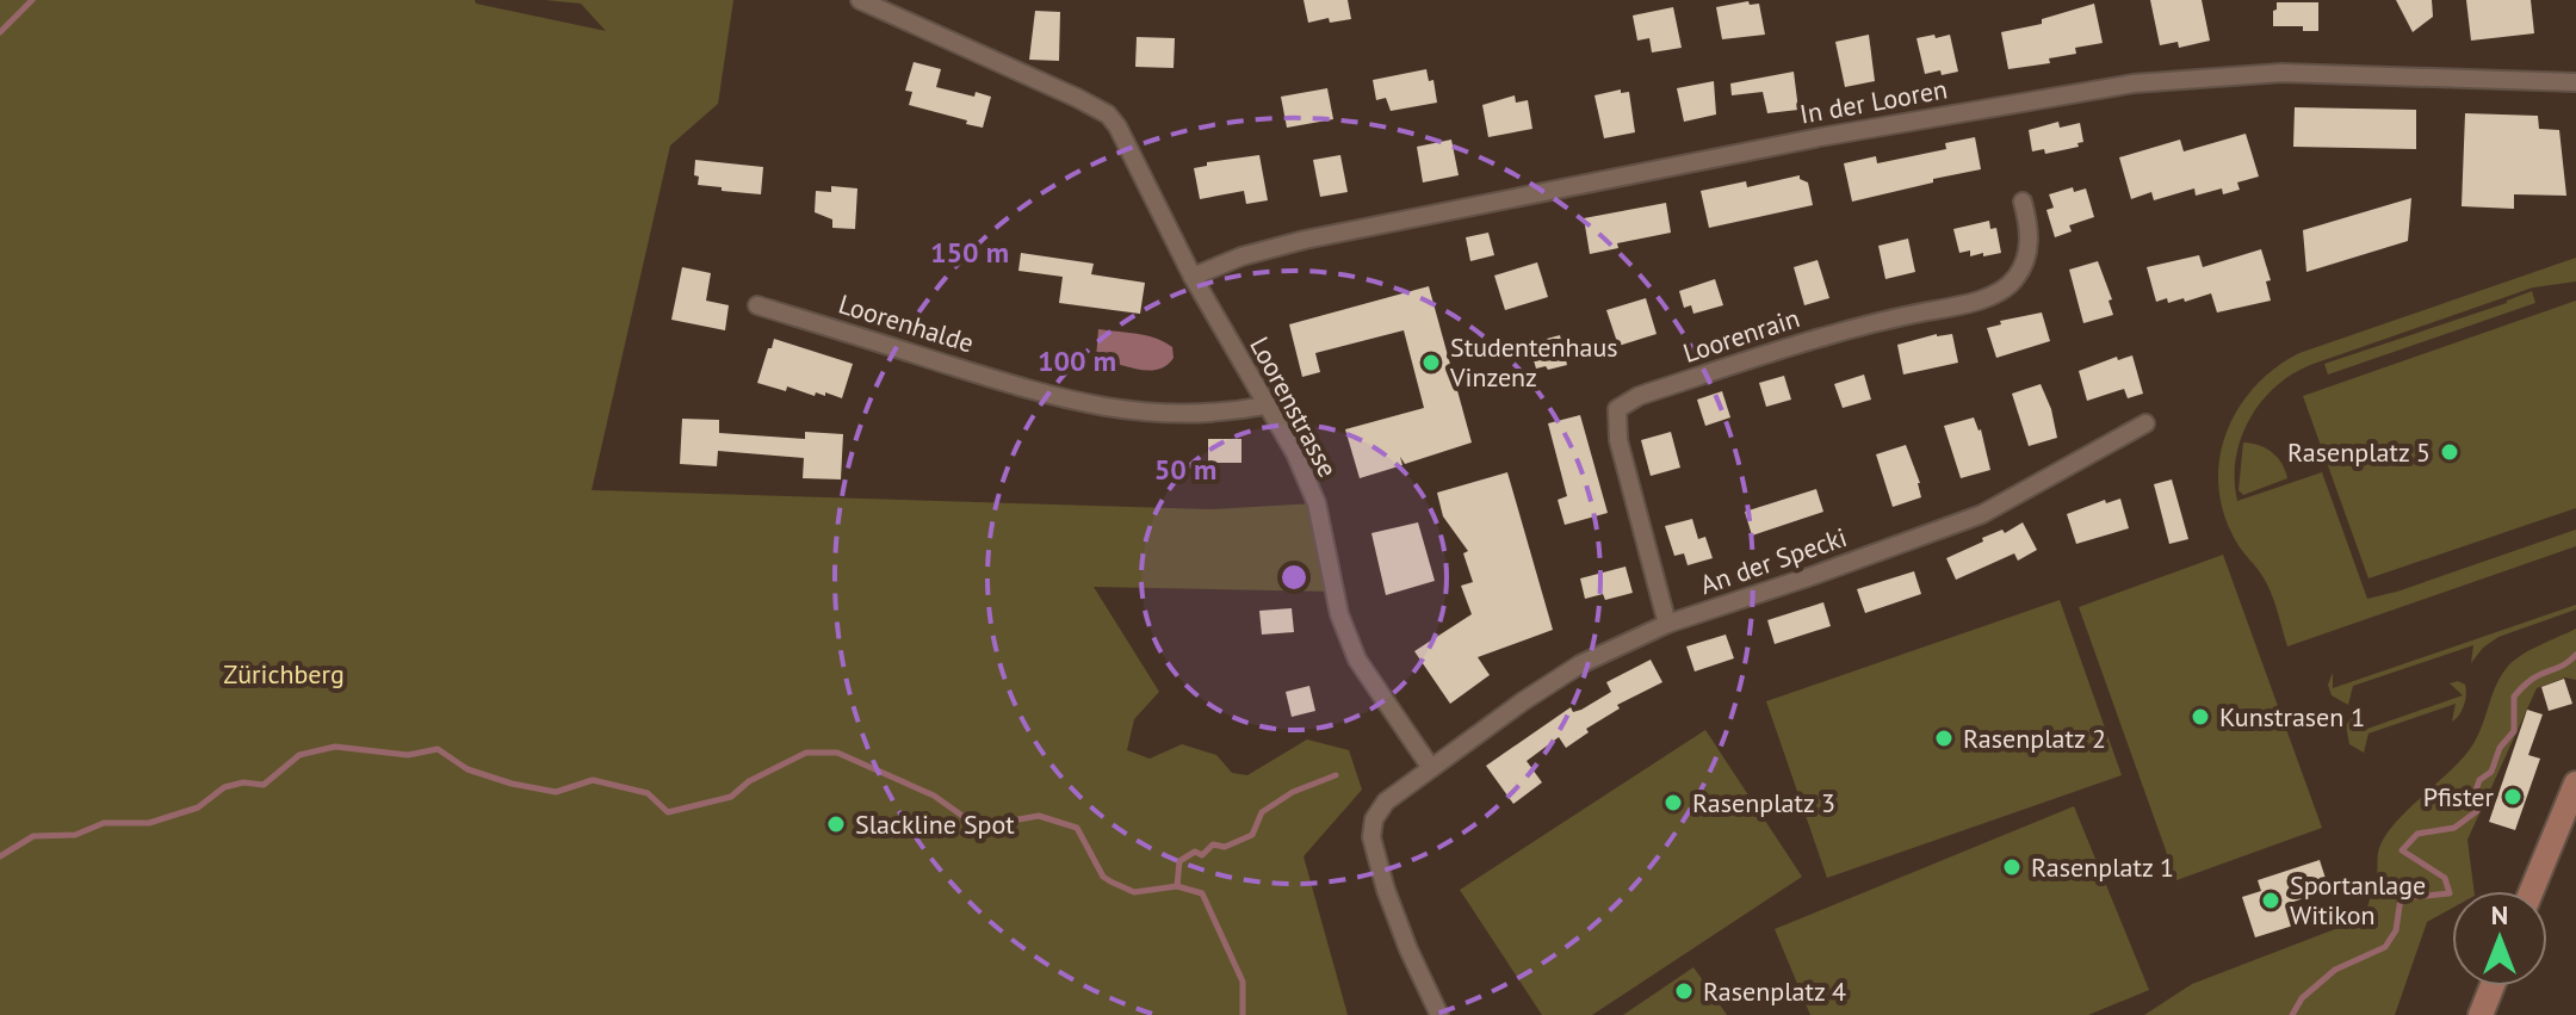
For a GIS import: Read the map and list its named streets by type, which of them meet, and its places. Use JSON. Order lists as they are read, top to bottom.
{
  "streets": {
    "street": [
      "In der Looren",
      "Loorenhalde",
      "Loorenrain",
      "Loorenstrasse",
      "An der Specki"
    ]
  },
  "crossings": [
    ["In der Looren", "Loorenstrasse"],
    ["Loorenhalde", "Loorenstrasse"],
    ["Loorenrain", "An der Specki"],
    ["Loorenstrasse", "An der Specki"]
  ],
  "parks": ["Zürichberg"],
  "places": [
    "Studentenhaus Vinzenz",
    "Rasenplatz 5",
    "Kunstrasen 1",
    "Rasenplatz 2",
    "Pfister",
    "Rasenplatz 3",
    "Slackline Spot",
    "Rasenplatz 1",
    "Sportanlage Witikon",
    "Rasenplatz 4"
  ],
  "north": "top",
  "rings": ["150 m", "100 m", "50 m"]
}
